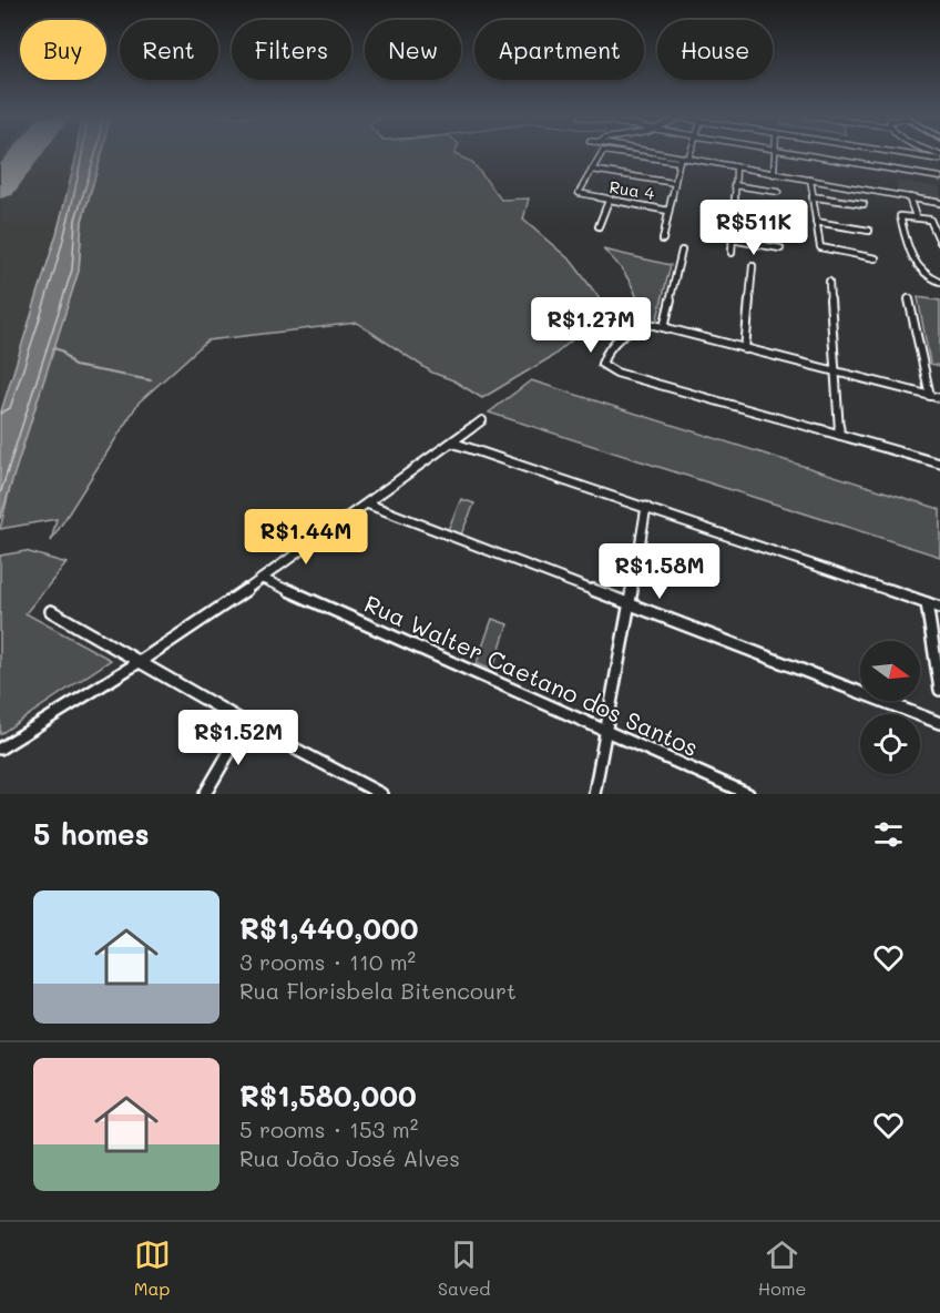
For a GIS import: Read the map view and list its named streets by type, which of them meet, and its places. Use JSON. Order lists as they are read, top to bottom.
{
  "streets": {
    "street": ["Rua 4", "Rua Walter Caetano dos Santos"]
  },
  "north": "right",
  "page": {
    "chip": [
      "Buy",
      "Rent",
      "Filters",
      "New",
      "Apartment",
      "House"
    ],
    "price": [
      "R$511K",
      "R$1.27M",
      "R$1.44M",
      "R$1.58M",
      "R$1.52M"
    ],
    "heading": "5 homes",
    "list": [
      {
        "name": "R$1,440,000",
        "note": "3 rooms · 110 m² · Rua Florisbela Bitencourt"
      },
      {
        "name": "R$1,580,000",
        "note": "5 rooms · 153 m² · Rua João José Alves"
      }
    ],
    "tabs": ["Map", "Saved", "Home"]
  }
}
